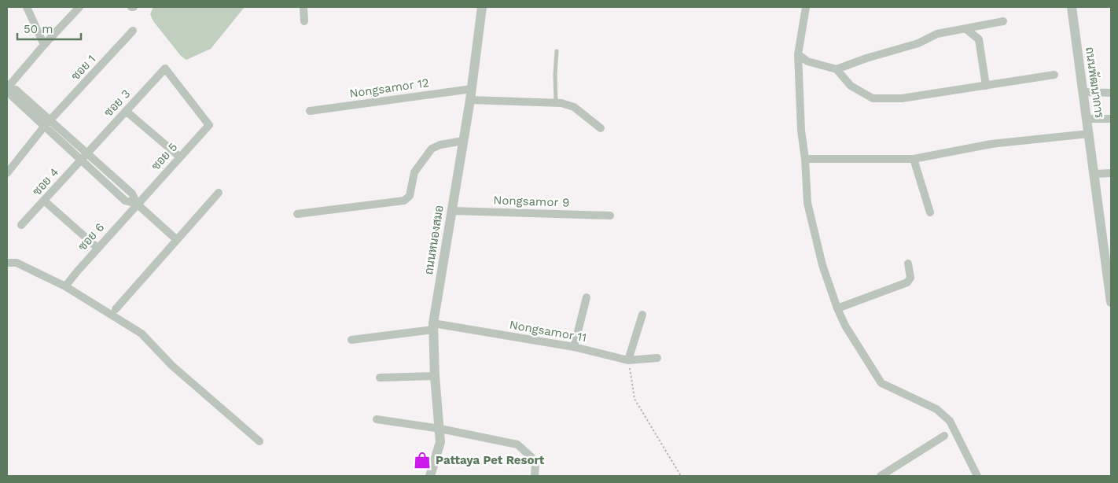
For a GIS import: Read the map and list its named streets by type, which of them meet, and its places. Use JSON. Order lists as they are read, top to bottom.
{
  "streets": {
    "street": [
      "ซอย 1",
      "ถนนพัฒนาการ",
      "Nongsamor 12",
      "ซอย 3",
      "ซอย 5",
      "ซอย 4",
      "Nongsamor 9",
      "ซอย 6",
      "ถนนหนองสมอ",
      "Nongsamor 11"
    ]
  },
  "crossings": [
    ["Nongsamor 12", "ถนนหนองสมอ"],
    ["ซอย 3", "ซอย 5"],
    ["ซอย 3", "ซอย 4"],
    ["ซอย 5", "ซอย 6"],
    ["Nongsamor 9", "ถนนหนองสมอ"],
    ["ถนนหนองสมอ", "Nongsamor 11"]
  ],
  "places": {
    "shop": ["Pattaya Pet Resort"]
  },
  "scale_bar": "50 m"
}
